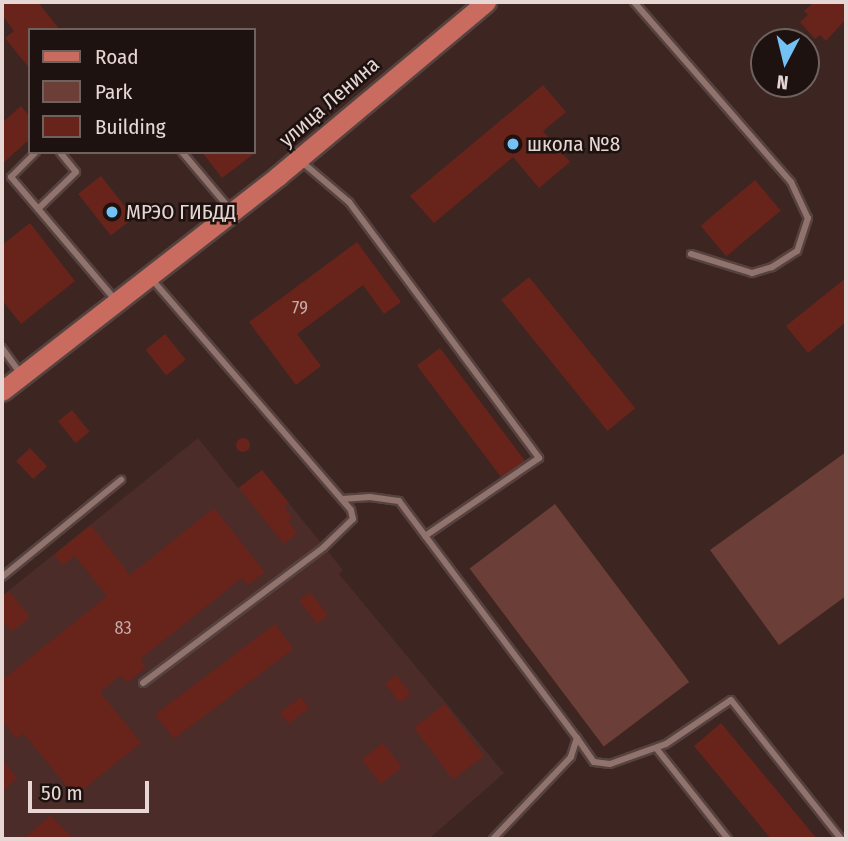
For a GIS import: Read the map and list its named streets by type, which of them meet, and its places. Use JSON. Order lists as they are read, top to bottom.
{
  "streets": {
    "main road": ["улица Ленина"]
  },
  "places": ["школа №8", "МРЭО ГИБДД"],
  "house_numbers": ["79", "83"],
  "legend": ["Road", "Park", "Building"],
  "scale_bar": "50 m",
  "north": "bottom"
}
